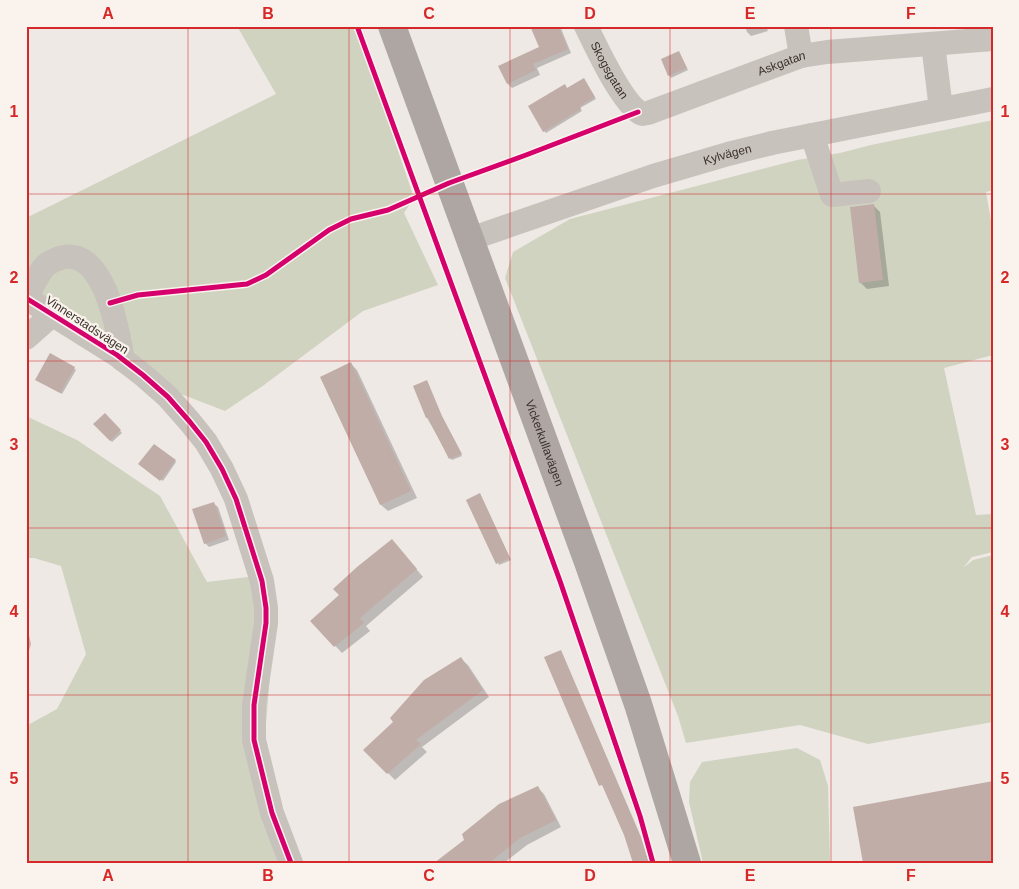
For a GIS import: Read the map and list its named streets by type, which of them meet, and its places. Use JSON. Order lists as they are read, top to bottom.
{
  "streets": {
    "main road": ["Vickerkullavägen"],
    "street": [
      "Askgatan",
      "Skogsgatan",
      "Kylvägen",
      "Vinnerstadsvägen"
    ]
  },
  "crossings": [
    ["Askgatan", "Skogsgatan"],
    ["Kylvägen", "Vickerkullavägen"]
  ],
  "grid": {
    "columns": [
      "A",
      "B",
      "C",
      "D",
      "E",
      "F"
    ],
    "rows": [
      "1",
      "2",
      "3",
      "4",
      "5"
    ]
  }
}
